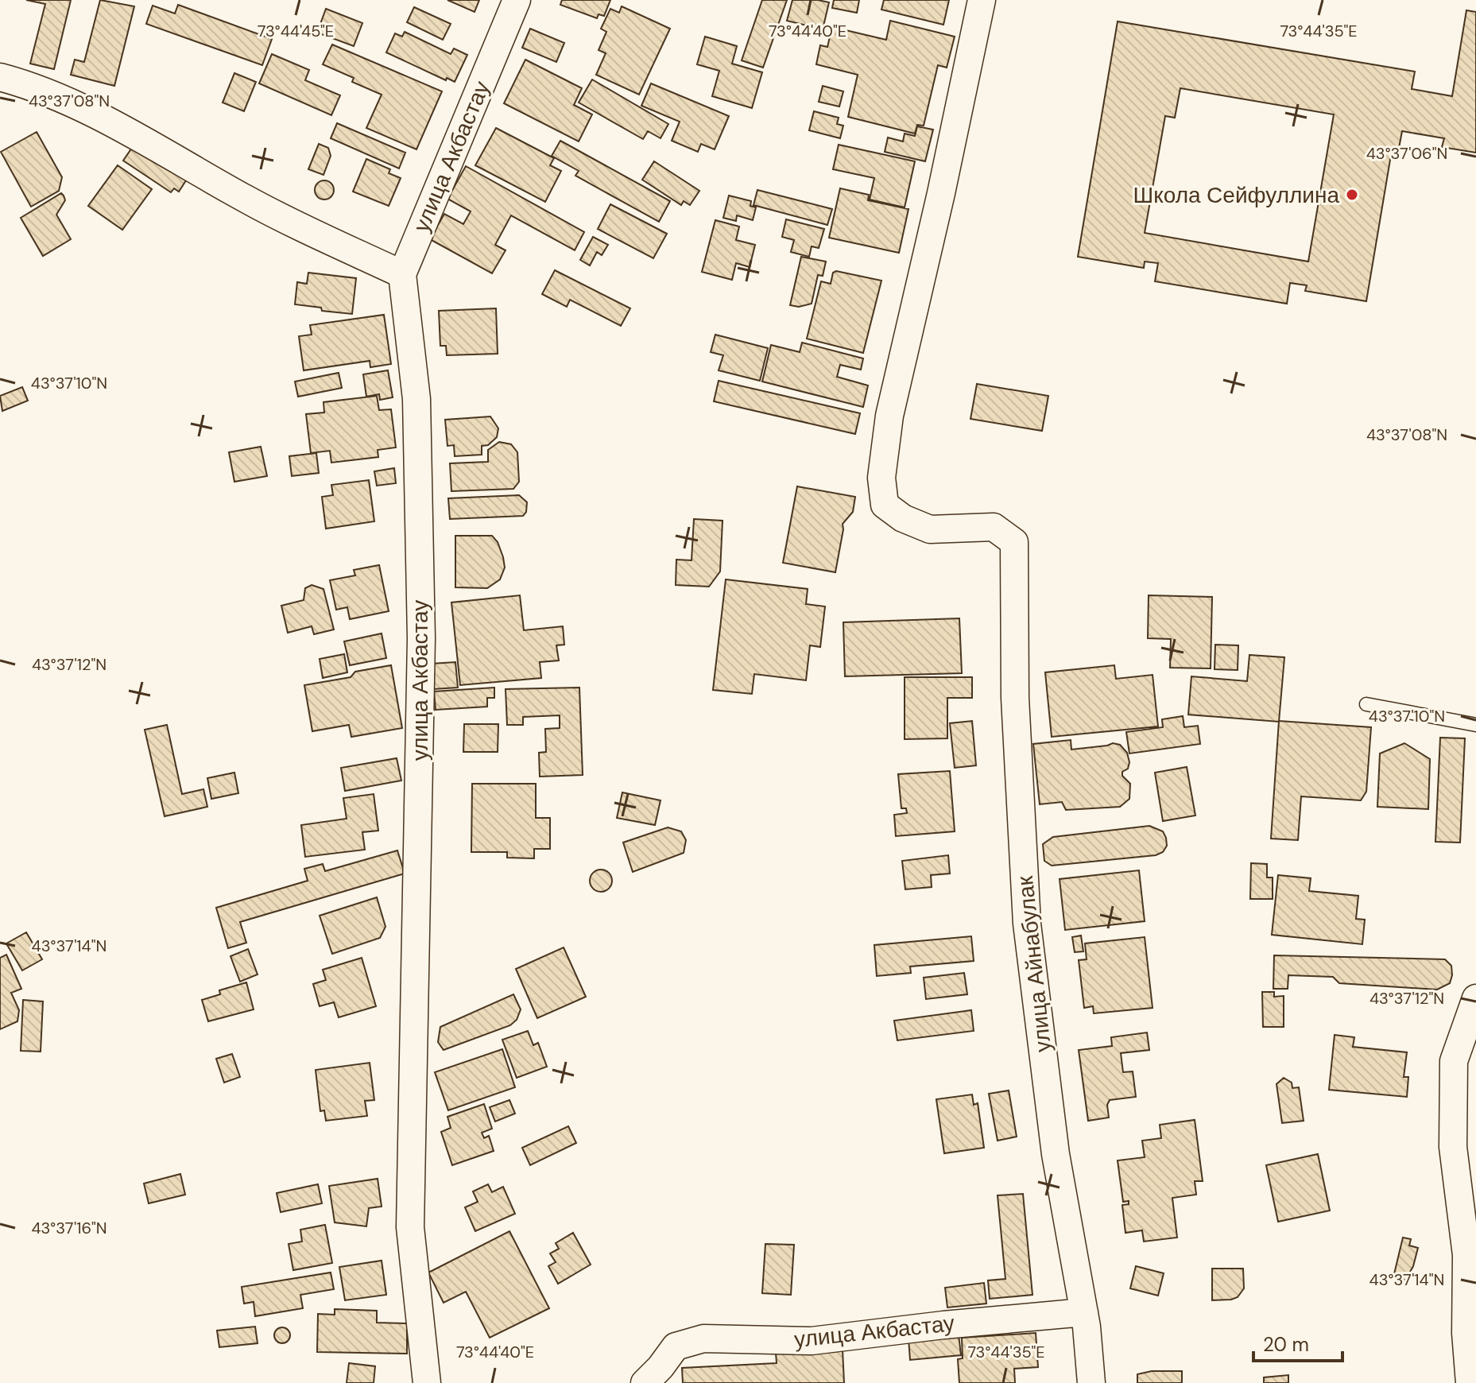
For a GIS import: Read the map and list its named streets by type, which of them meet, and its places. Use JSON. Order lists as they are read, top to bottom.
{
  "streets": {
    "street": ["улица Акбастау", "улица Айнабулак"]
  },
  "crossings": [
    ["улица Акбастау", "улица Айнабулак"]
  ],
  "places": ["Школа Сейфуллина"],
  "scale_bar": "20 m",
  "coordinates": [
    "73°44'45\"E",
    "73°44'40\"E",
    "73°44'35\"E",
    "43°37'08\"N",
    "43°37'06\"N",
    "43°37'10\"N",
    "43°37'12\"N",
    "43°37'14\"N",
    "43°37'16\"N"
  ]
}
